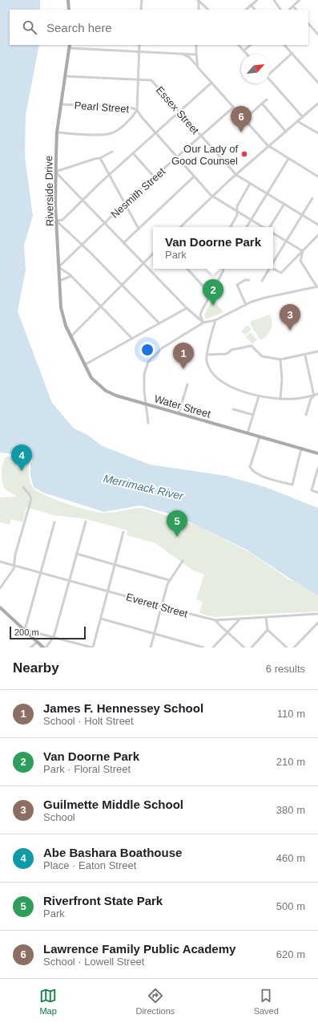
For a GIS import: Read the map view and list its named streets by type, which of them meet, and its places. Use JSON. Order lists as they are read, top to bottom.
{
  "streets": {
    "main road": ["Riverside Drive", "Water Street"],
    "street": [
      "Pearl Street",
      "Essex Street",
      "Nesmith Street",
      "Everett Street"
    ]
  },
  "crossings": [
    ["Pearl Street", "Riverside Drive"],
    ["Pearl Street", "Nesmith Street"],
    ["Essex Street", "Riverside Drive"],
    ["Essex Street", "Nesmith Street"],
    ["Riverside Drive", "Nesmith Street"],
    ["Riverside Drive", "Water Street"]
  ],
  "water": ["Merrimack River"],
  "places": ["Our Lady of Good Counsel"],
  "scale_bar": "200 m",
  "north": "top right",
  "page": {
    "search": "Search here",
    "pins": [
      "6",
      "2",
      "3",
      "1",
      "4",
      "5"
    ],
    "popup": ["Van Doorne Park", "Park"],
    "scale": "200 m",
    "heading": ["Nearby", "6 results"],
    "list": [
      {
        "mark": "1",
        "name": "James F. Hennessey School",
        "note": "School · Holt Street",
        "value": "110 m"
      },
      {
        "mark": "2",
        "name": "Van Doorne Park",
        "note": "Park · Floral Street",
        "value": "210 m"
      },
      {
        "mark": "3",
        "name": "Guilmette Middle School",
        "note": "School",
        "value": "380 m"
      },
      {
        "mark": "4",
        "name": "Abe Bashara Boathouse",
        "note": "Place · Eaton Street",
        "value": "460 m"
      },
      {
        "mark": "5",
        "name": "Riverfront State Park",
        "note": "Park",
        "value": "500 m"
      },
      {
        "mark": "6",
        "name": "Lawrence Family Public Academy",
        "note": "School · Lowell Street",
        "value": "620 m"
      }
    ],
    "nav": ["Map", "Directions", "Saved"]
  }
}
